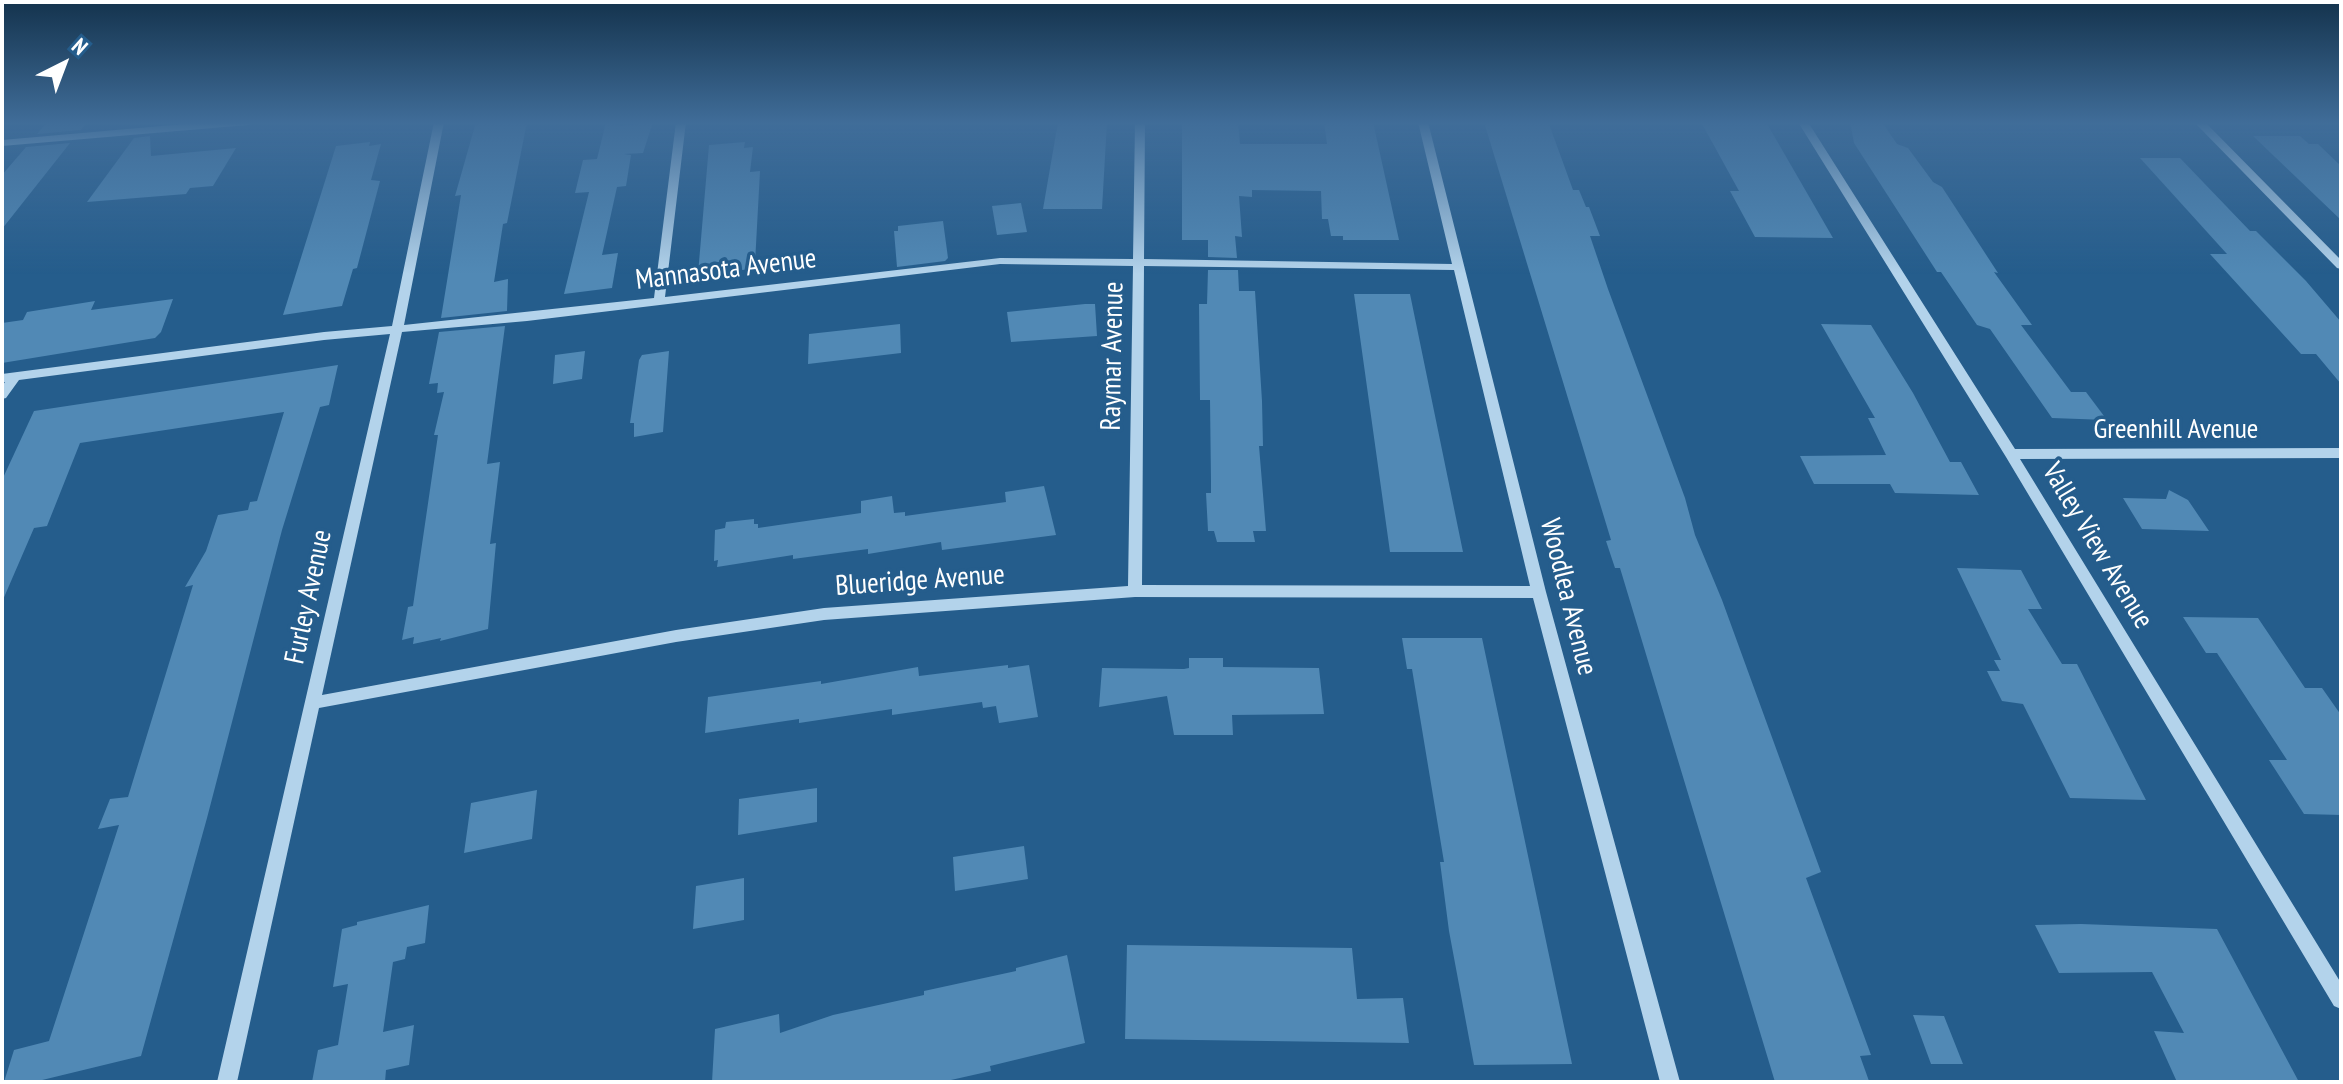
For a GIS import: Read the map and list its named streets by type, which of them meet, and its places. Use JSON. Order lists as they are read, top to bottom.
{
  "streets": {
    "street": [
      "Mannasota Avenue",
      "Raymar Avenue",
      "Greenhill Avenue",
      "Valley View Avenue",
      "Blueridge Avenue",
      "Furley Avenue",
      "Woodlea Avenue"
    ]
  },
  "crossings": [
    ["Mannasota Avenue", "Raymar Avenue"],
    ["Mannasota Avenue", "Furley Avenue"],
    ["Mannasota Avenue", "Woodlea Avenue"],
    ["Raymar Avenue", "Blueridge Avenue"],
    ["Greenhill Avenue", "Valley View Avenue"],
    ["Blueridge Avenue", "Furley Avenue"],
    ["Blueridge Avenue", "Woodlea Avenue"]
  ],
  "north": "top right"
}
